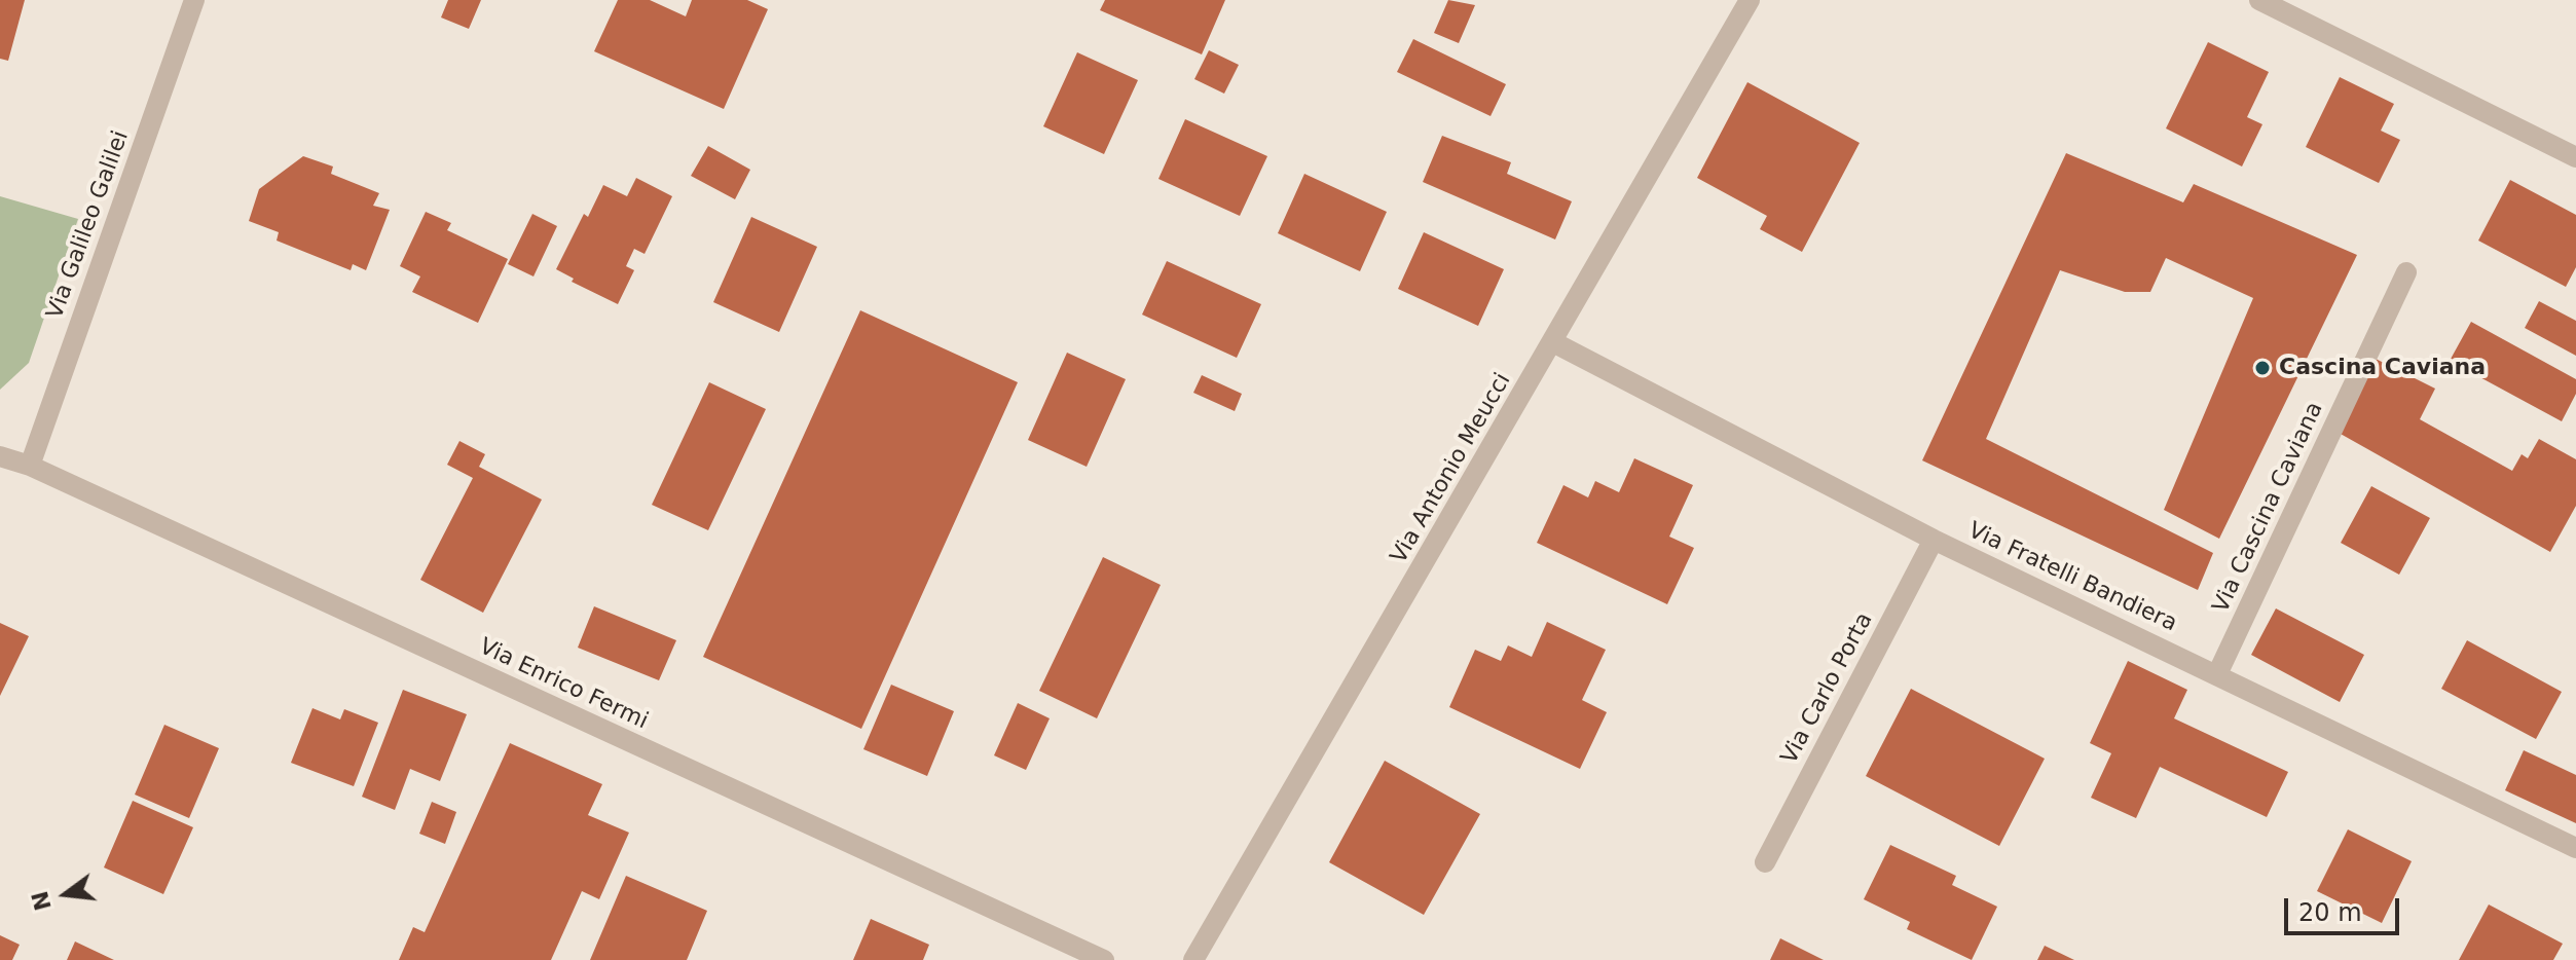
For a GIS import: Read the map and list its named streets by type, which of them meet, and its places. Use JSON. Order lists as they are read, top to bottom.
{
  "streets": {
    "street": [
      "Via Galileo Galilei",
      "Via Antonio Meucci",
      "Via Cascina Caviana",
      "Via Fratelli Bandiera",
      "Via Enrico Fermi",
      "Via Carlo Porta"
    ]
  },
  "crossings": [
    ["Via Galileo Galilei", "Via Enrico Fermi"],
    ["Via Antonio Meucci", "Via Fratelli Bandiera"],
    ["Via Cascina Caviana", "Via Fratelli Bandiera"],
    ["Via Fratelli Bandiera", "Via Carlo Porta"]
  ],
  "places": ["Cascina Caviana"],
  "scale_bar": "20 m",
  "north": "left"
}
